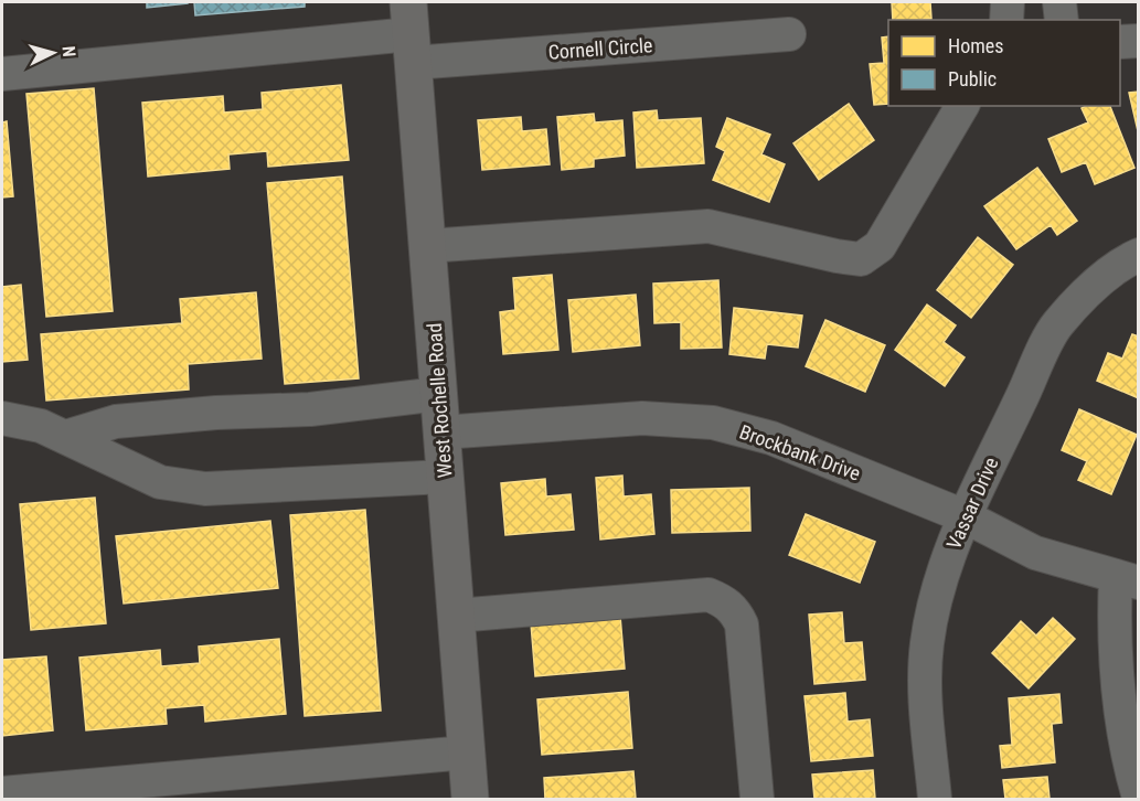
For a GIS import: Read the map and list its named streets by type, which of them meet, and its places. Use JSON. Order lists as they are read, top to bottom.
{
  "streets": {
    "main road": ["West Rochelle Road"],
    "street": ["Cornell Circle", "Brockbank Drive", "Vassar Drive"]
  },
  "crossings": [
    ["Cornell Circle", "West Rochelle Road"],
    ["West Rochelle Road", "Brockbank Drive"],
    ["Brockbank Drive", "Vassar Drive"]
  ],
  "legend": ["Homes", "Public"],
  "north": "right"
}
